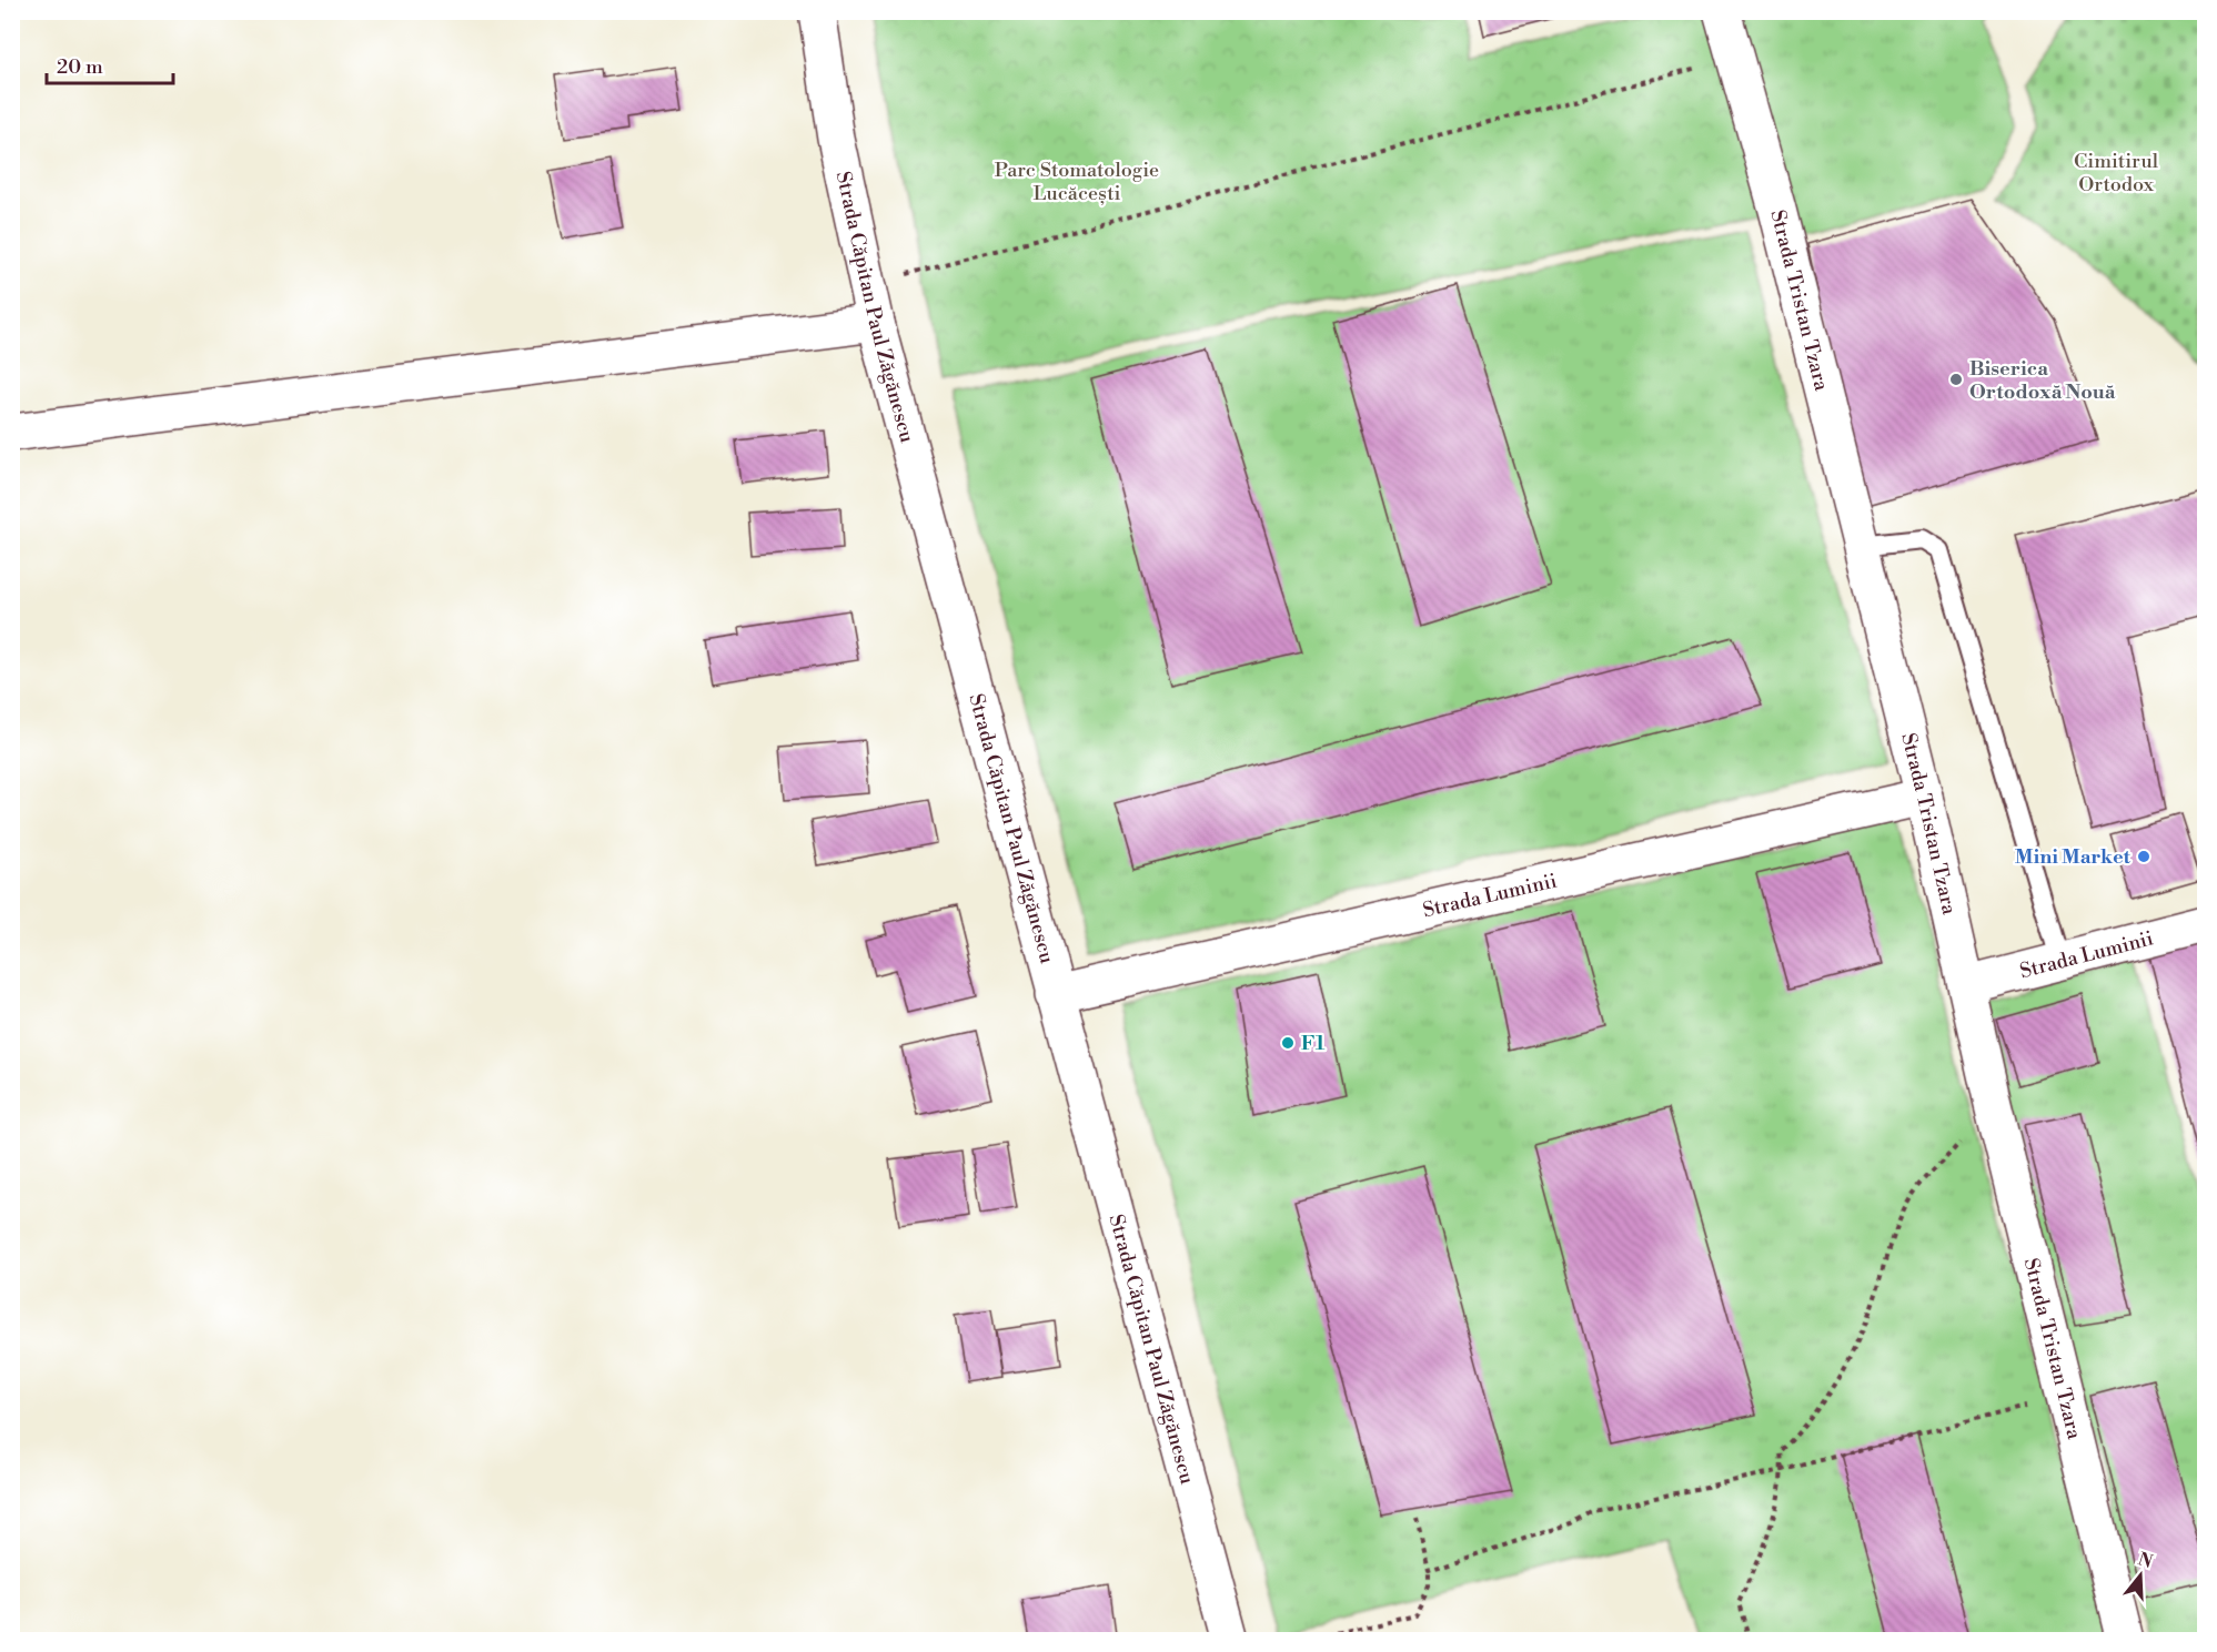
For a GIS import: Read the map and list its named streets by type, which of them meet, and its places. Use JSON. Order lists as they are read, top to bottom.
{
  "streets": {
    "street": ["Strada Tristan Tzara", "Strada Căpitan Paul Zăgănescu", "Strada Luminii"]
  },
  "crossings": [
    ["Strada Tristan Tzara", "Strada Luminii"],
    ["Strada Căpitan Paul Zăgănescu", "Strada Luminii"]
  ],
  "parks": ["Cimitirul Ortodox", "Parc Stomatologie Lucăcești"],
  "places": ["Biserica Ortodoxă Nouă", "Mini Market", "F1"],
  "scale_bar": "20 m",
  "north": "top"
}
